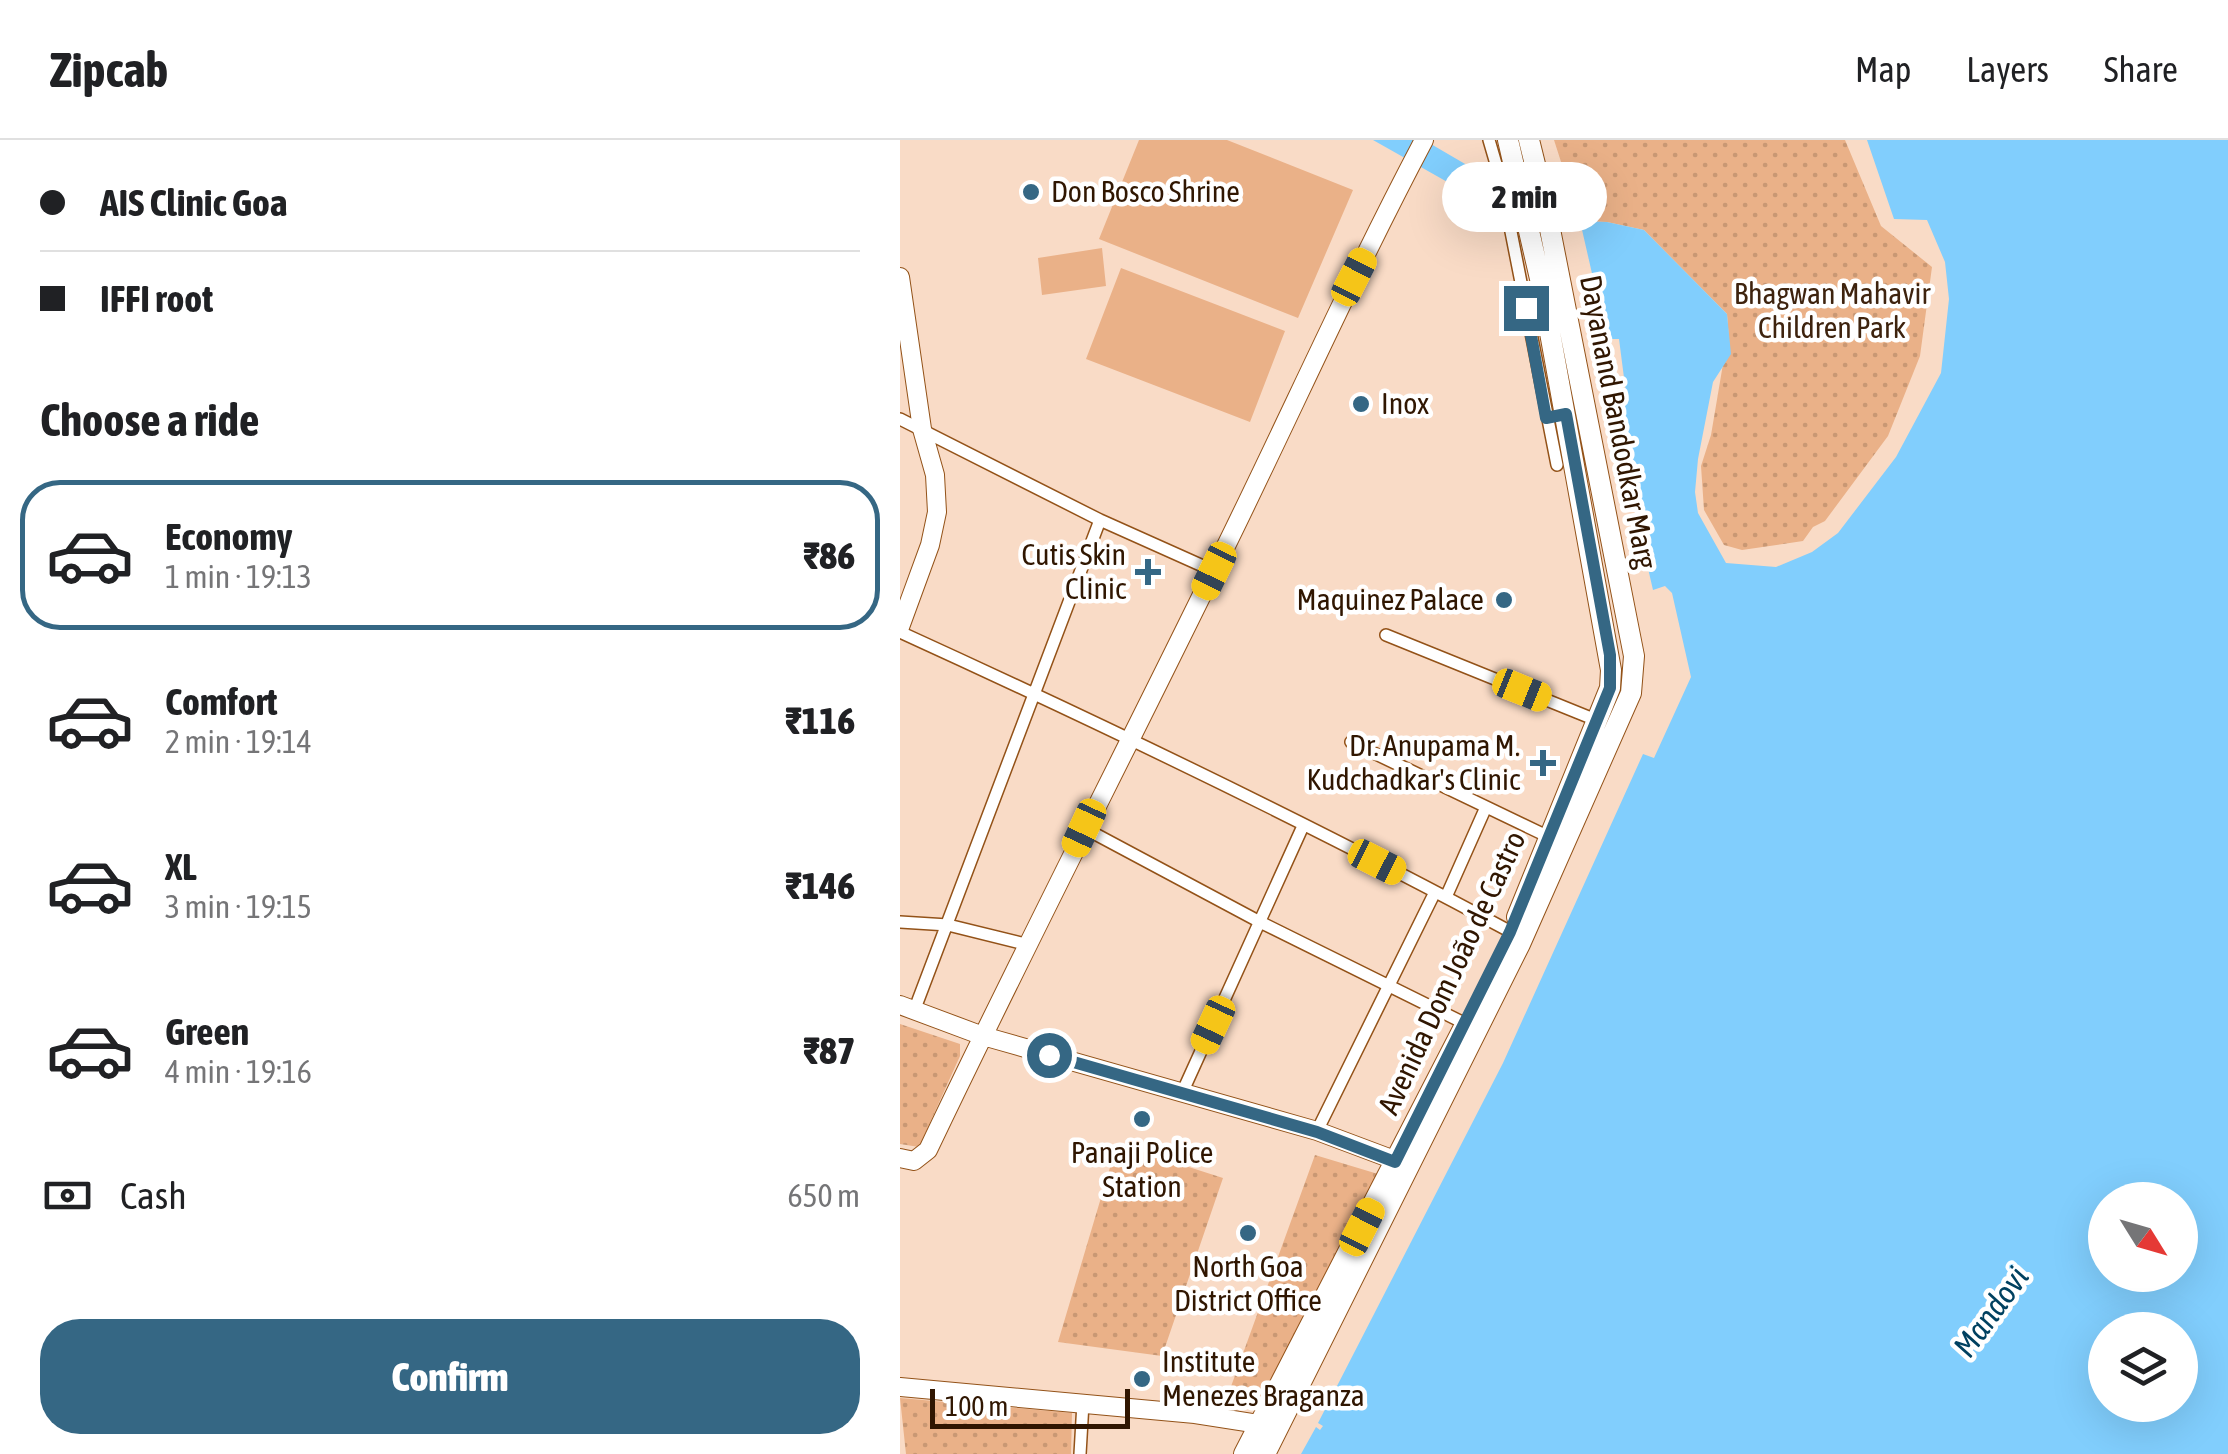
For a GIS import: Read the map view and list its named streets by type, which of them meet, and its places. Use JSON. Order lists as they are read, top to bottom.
{
  "streets": {
    "main road": ["Dayanand Bandodkar Marg", "Avenida Dom João de Castro"]
  },
  "crossings": [
    ["Dayanand Bandodkar Marg", "Avenida Dom João de Castro"]
  ],
  "water": ["Mandovi"],
  "parks": ["Bhagwan Mahavir Children Park"],
  "places": {
    "other": [
      "Don Bosco Shrine",
      "Inox",
      "Maquinez Palace",
      "Panaji Police Station",
      "North Goa District Office",
      "Institute Menezes Braganza"
    ],
    "health": ["Cutis Skin Clinic", "Dr. Anupama M. Kudchadkar's Clinic"]
  },
  "scale_bar": "100 m",
  "north": "bottom right",
  "page": {
    "header": "Zipcab",
    "nav": ["Map", "Layers", "Share"],
    "banner": ["AIS Clinic Goa", "IFFI root"],
    "bubble": "2 min",
    "heading": "Choose a ride",
    "list": [
      {
        "name": "Economy",
        "note": "1 min · 19:13",
        "value": "₹86"
      },
      {
        "name": "Comfort",
        "note": "2 min · 19:14",
        "value": "₹116"
      },
      {
        "name": "XL",
        "note": "3 min · 19:15",
        "value": "₹146"
      },
      {
        "name": "Green",
        "note": "4 min · 19:16",
        "value": "₹87"
      }
    ],
    "pay": ["Cash", "650 m"],
    "buttons": "Confirm",
    "scale": "100 m"
  }
}
